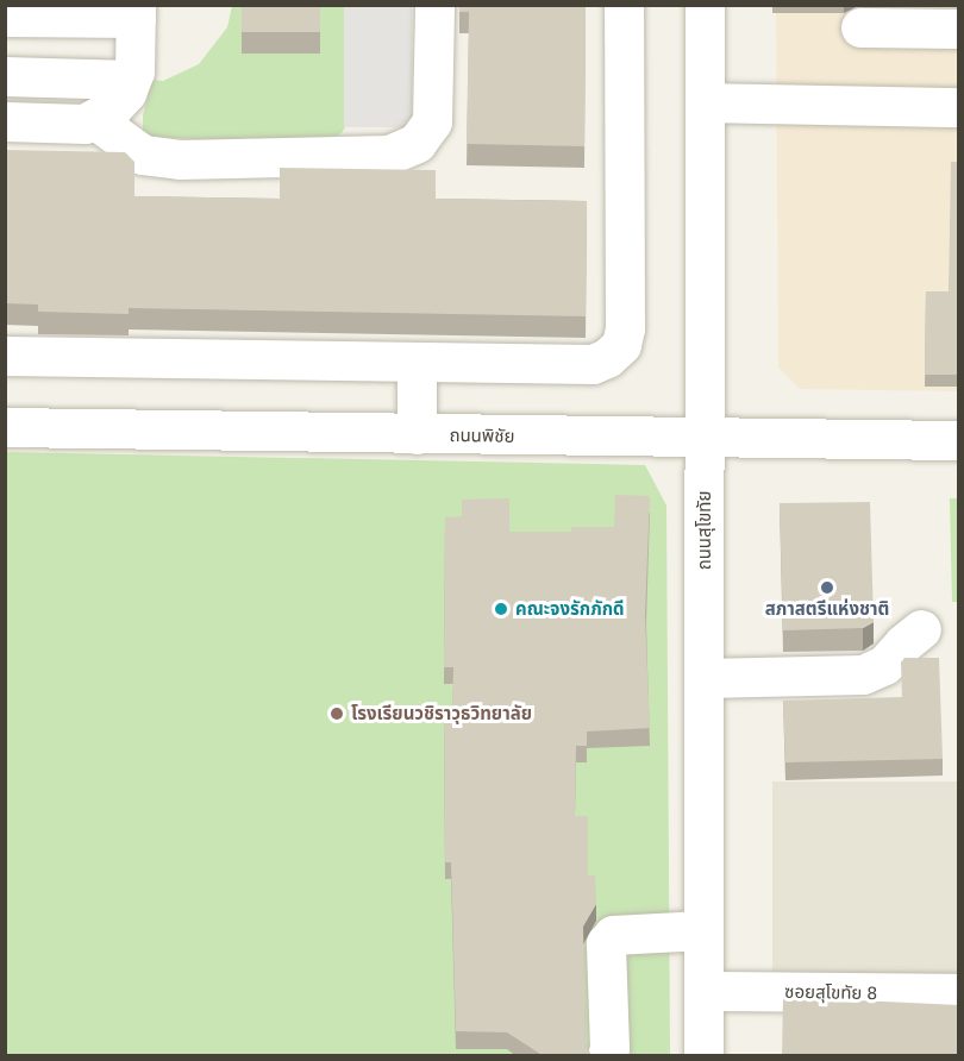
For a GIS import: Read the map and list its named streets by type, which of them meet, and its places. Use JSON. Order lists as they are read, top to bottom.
{
  "streets": {
    "street": ["ถนนพิชัย", "ถนนสุโขทัย", "ซอยสุโขทัย 8"]
  },
  "crossings": [
    ["ถนนพิชัย", "ถนนสุโขทัย"],
    ["ถนนสุโขทัย", "ซอยสุโขทัย 8"]
  ],
  "places": ["สภาสตรีแห่งชาติ", "คณะจงรักภักดี", "โรงเรียนวชิราวุธวิทยาลัย"]
}
